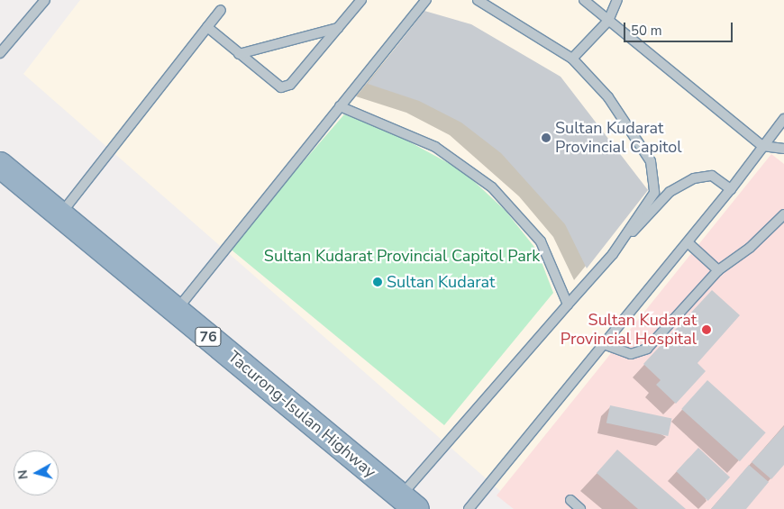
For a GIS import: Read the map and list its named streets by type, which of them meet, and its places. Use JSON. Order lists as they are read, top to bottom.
{
  "streets": {
    "highway": ["76", "Tacurong-Isulan Highway"]
  },
  "parks": ["Sultan Kudarat Provincial Capitol Park"],
  "places": ["Sultan Kudarat Provincial Capitol", "Sultan Kudarat", "Sultan Kudarat Provincial Hospital"],
  "scale_bar": "50 m",
  "north": "left"
}
